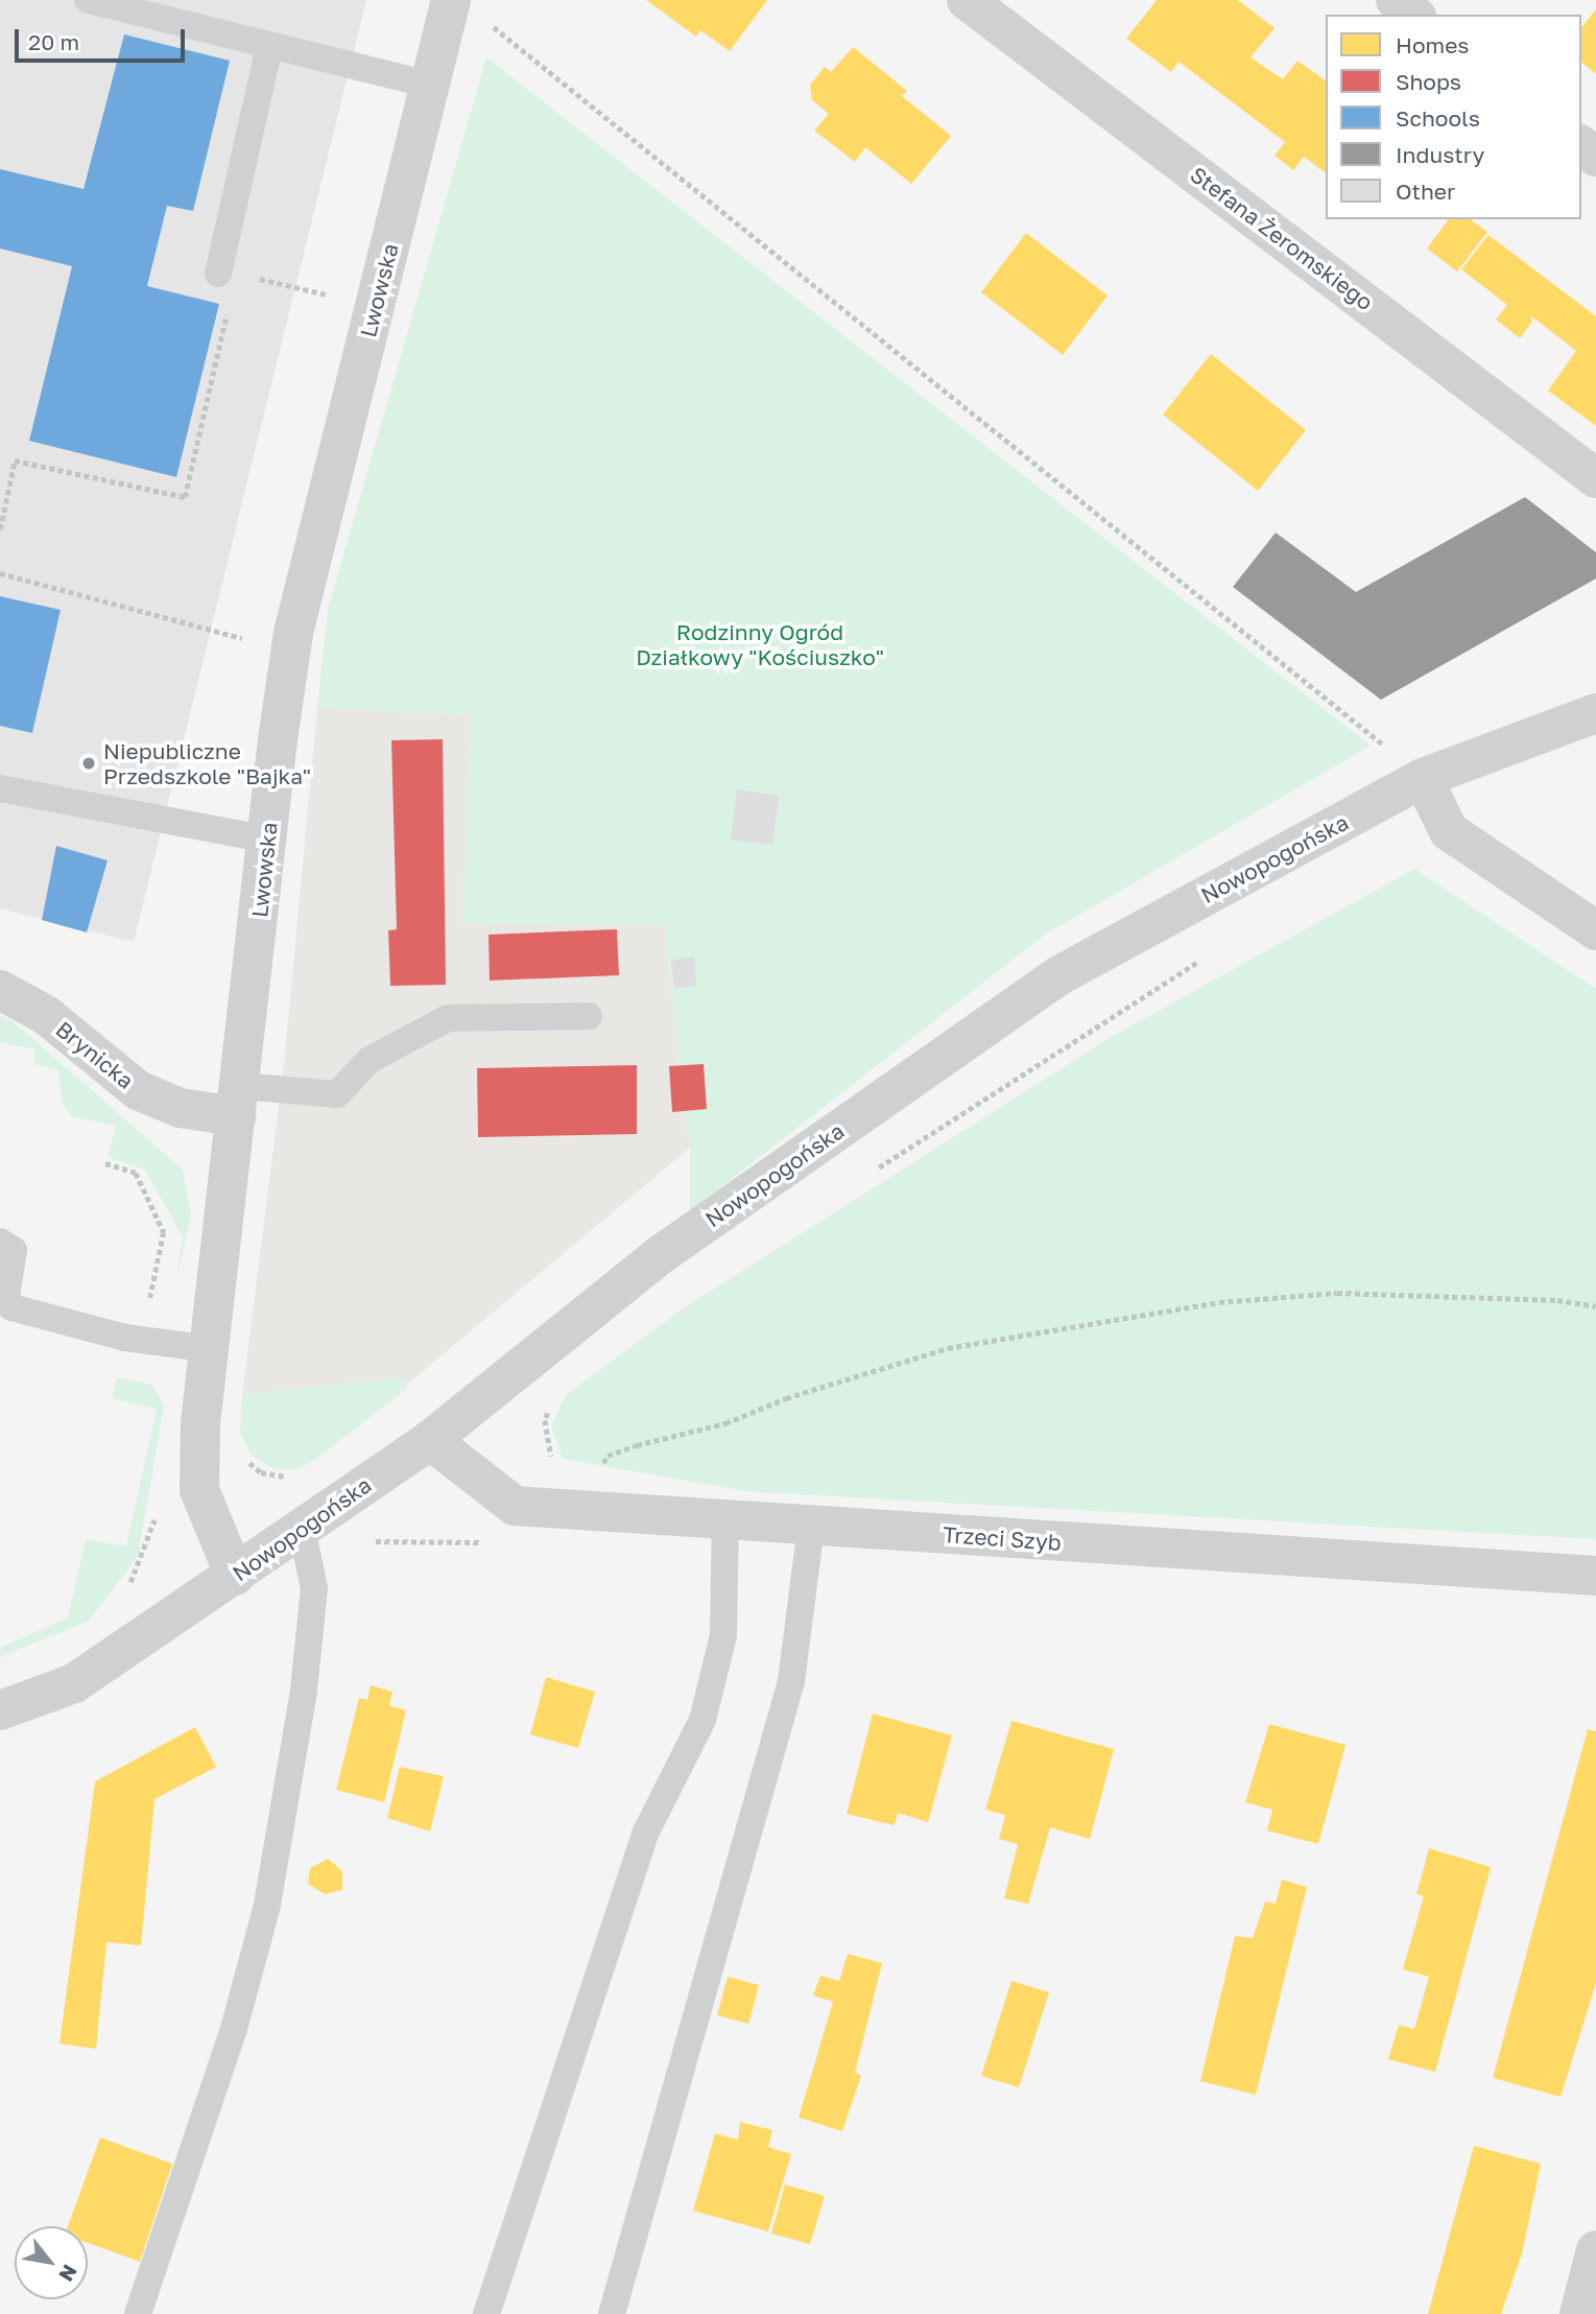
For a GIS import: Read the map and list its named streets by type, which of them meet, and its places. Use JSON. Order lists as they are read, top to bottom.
{
  "streets": {
    "street": [
      "Stefana Żeromskiego",
      "Lwowska",
      "Nowopogońska",
      "Brynicka",
      "Trzeci Szyb"
    ]
  },
  "crossings": [
    ["Lwowska", "Nowopogońska"],
    ["Lwowska", "Brynicka"],
    ["Nowopogońska", "Trzeci Szyb"]
  ],
  "parks": ["Rodzinny Ogród Działkowy \"Kościuszko\""],
  "places": ["Niepubliczne Przedszkole \"Bajka\""],
  "legend": [
    "Homes",
    "Shops",
    "Schools",
    "Industry",
    "Other"
  ],
  "scale_bar": "20 m",
  "north": "bottom right"
}
